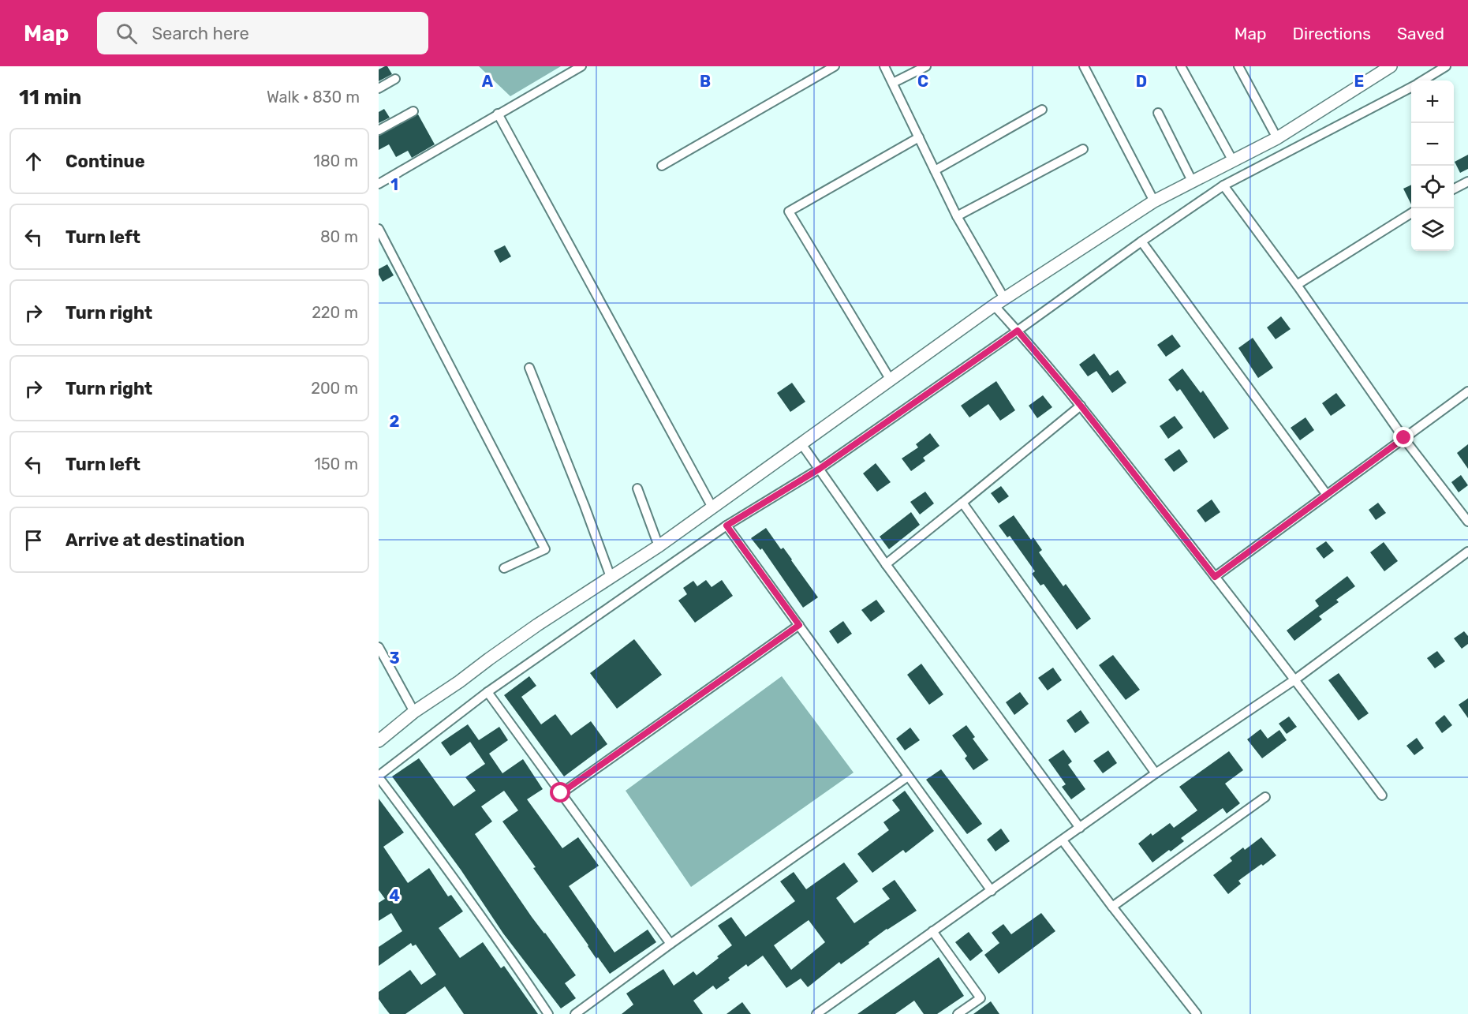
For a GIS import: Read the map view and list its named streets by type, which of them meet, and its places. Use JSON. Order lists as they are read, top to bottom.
{
  "page": {
    "header": "Map",
    "search": "Search here",
    "nav": ["Map", "Directions", "Saved"],
    "heading": ["11 min", "Walk · 830 m"],
    "map_buttons": ["+", "−"],
    "list": [
      ["Continue", "180 m"],
      ["Turn left", "80 m"],
      ["Turn right", "220 m"],
      ["Turn right", "200 m"],
      ["Turn left", "150 m"],
      "Arrive at destination"
    ]
  },
  "grid": {
    "columns": [
      "A",
      "B",
      "C",
      "D",
      "E"
    ],
    "rows": [
      "1",
      "2",
      "3",
      "4"
    ]
  }
}
